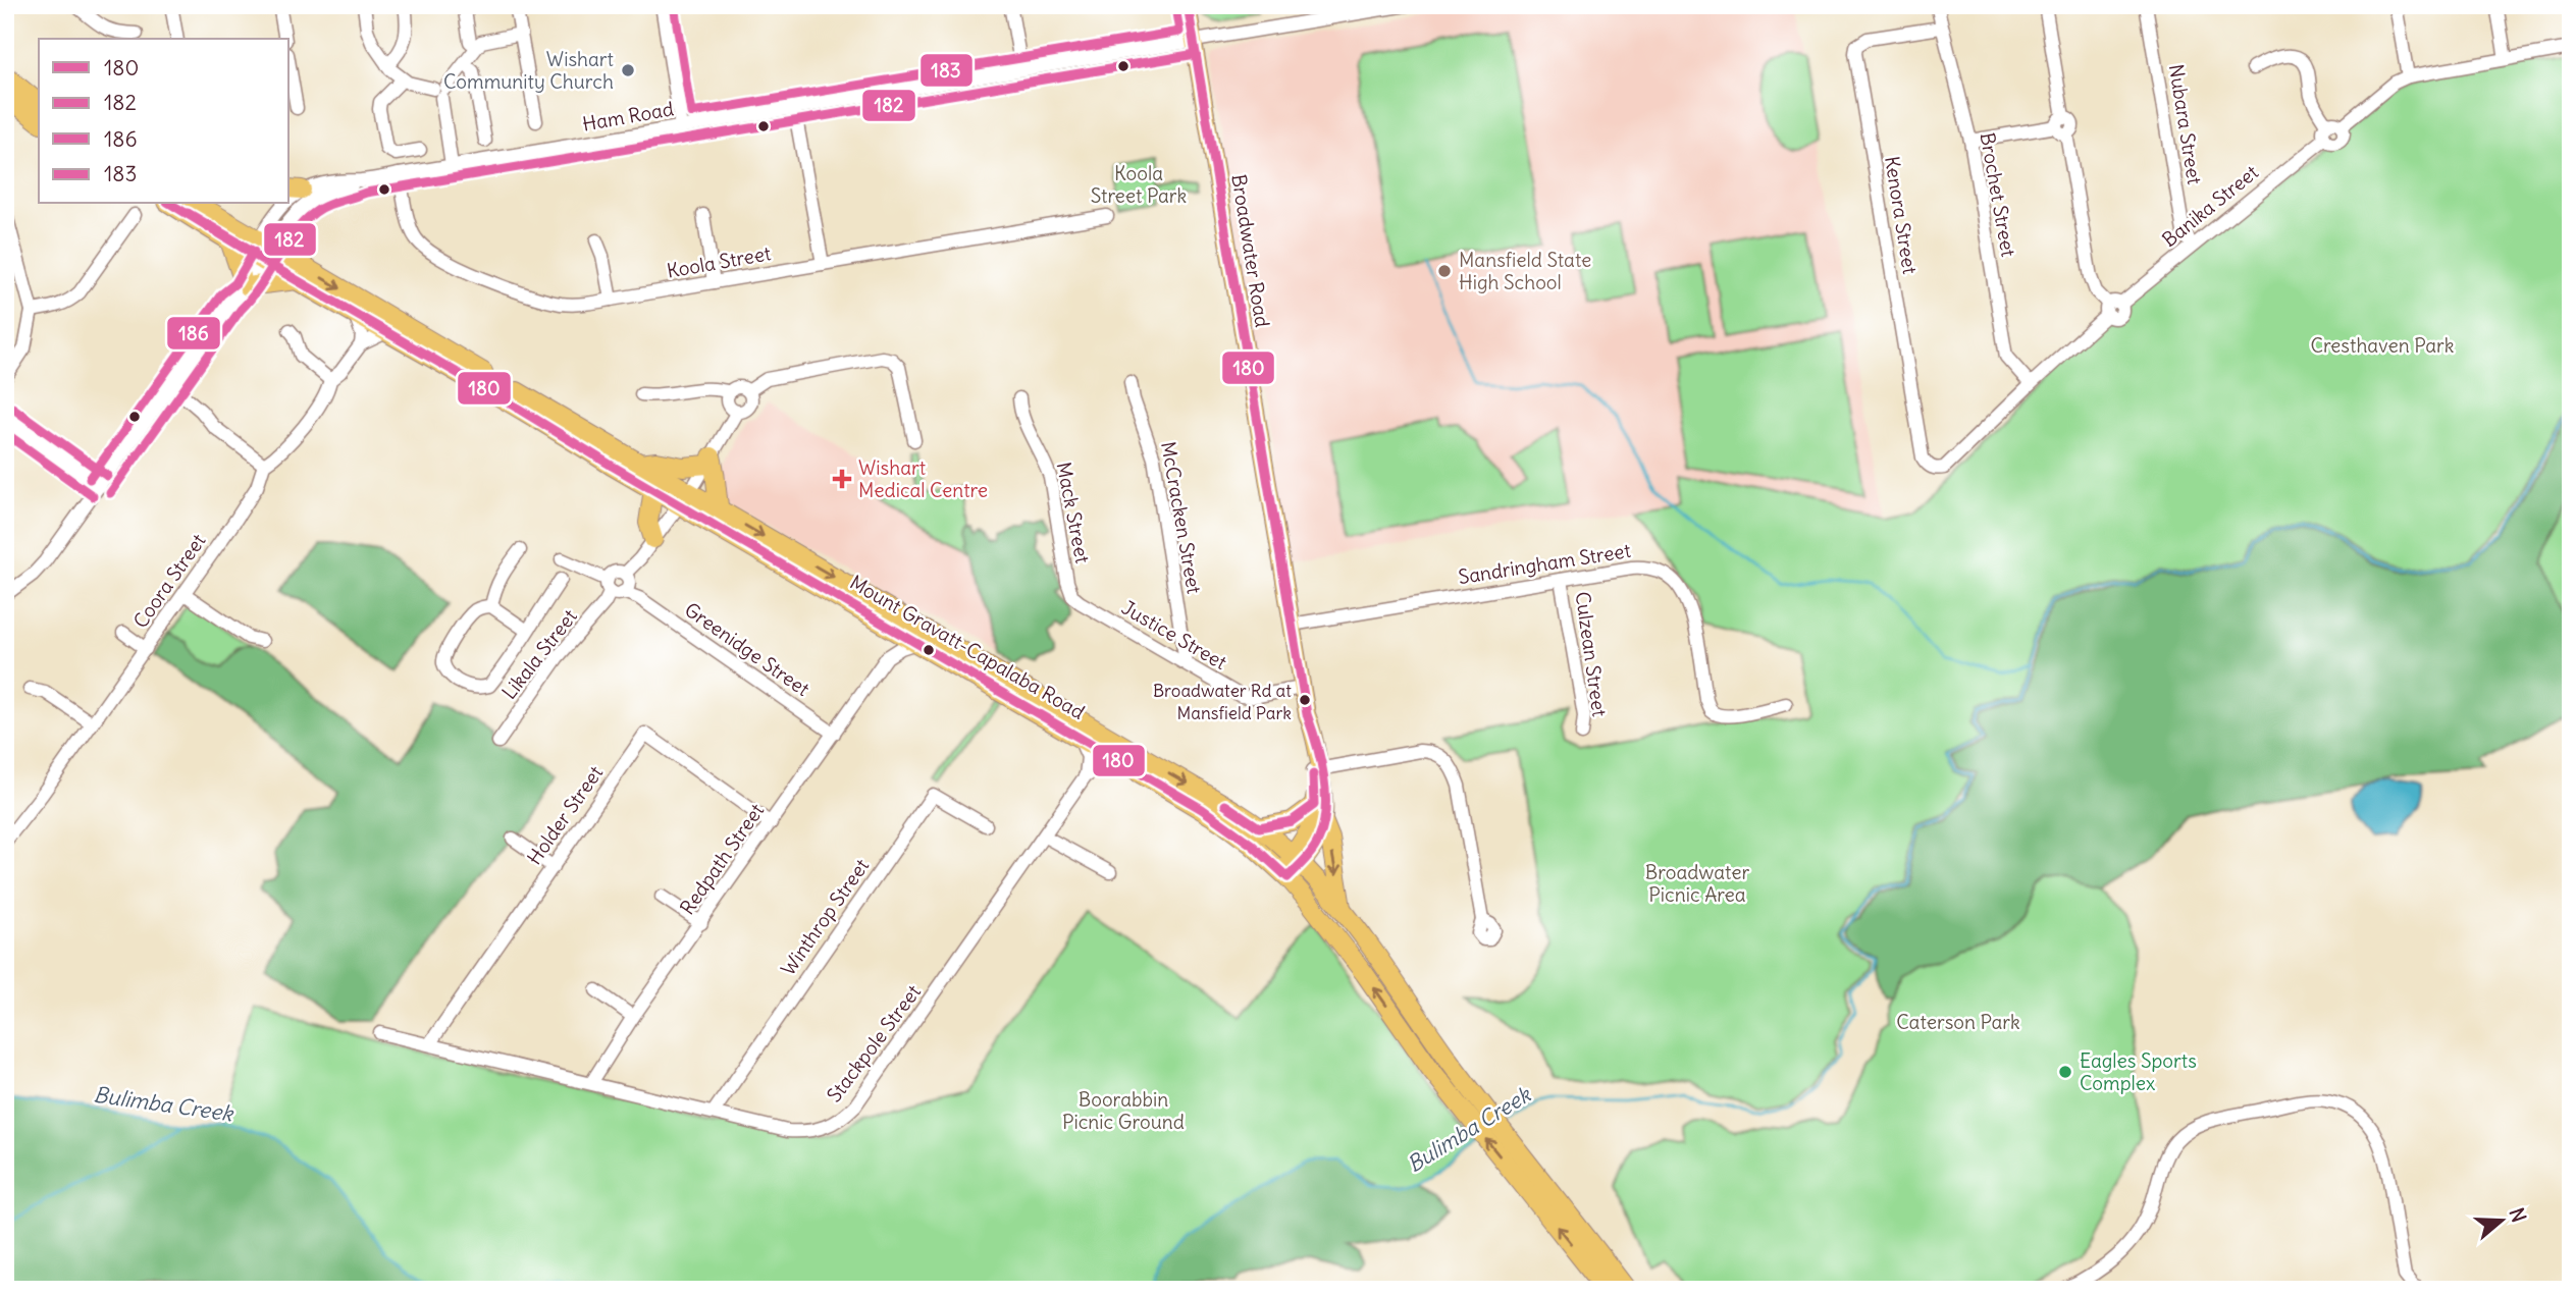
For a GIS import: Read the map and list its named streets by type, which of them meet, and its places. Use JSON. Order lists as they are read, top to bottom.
{
  "streets": {
    "highway": ["Mount Gravatt-Capalaba Road"],
    "main road": ["Broadwater Road"],
    "street": [
      "Ham Road",
      "Nubara Street",
      "Brochet Street",
      "Banika Street",
      "Kenora Street",
      "Koola Street",
      "Mack Street",
      "McCracken Street",
      "Sandringham Street",
      "Coora Street",
      "Justice Street",
      "Greenidge Street",
      "Likala Street",
      "Culzean Street",
      "Holder Street",
      "Redpath Street",
      "Winthrop Street",
      "Stackpole Street"
    ]
  },
  "crossings": [
    ["Ham Road", "Broadwater Road"],
    ["Ham Road", "Koola Street"],
    ["Ham Road", "Mount Gravatt-Capalaba Road"],
    ["Nubara Street", "Banika Street"],
    ["Brochet Street", "Banika Street"],
    ["Brochet Street", "Kenora Street"],
    ["Banika Street", "Kenora Street"],
    ["Broadwater Road", "Sandringham Street"],
    ["Broadwater Road", "Justice Street"],
    ["Broadwater Road", "Mount Gravatt-Capalaba Road"],
    ["Mack Street", "Justice Street"],
    ["McCracken Street", "Justice Street"],
    ["Sandringham Street", "Culzean Street"],
    ["Coora Street", "Mount Gravatt-Capalaba Road"],
    ["Mount Gravatt-Capalaba Road", "Stackpole Street"],
    ["Greenidge Street", "Likala Street"],
    ["Greenidge Street", "Redpath Street"],
    ["Holder Street", "Redpath Street"],
    ["Holder Street", "Stackpole Street"],
    ["Redpath Street", "Stackpole Street"],
    ["Winthrop Street", "Stackpole Street"]
  ],
  "water": ["Bulimba Creek"],
  "parks": [
    "Koola Street Park",
    "Cresthaven Park",
    "Broadwater Picnic Area",
    "Caterson Park",
    "Boorabbin Picnic Ground"
  ],
  "places": {
    "other": [
      "Wishart Community Church",
      "Mansfield State High School",
      "Broadwater Rd at Mansfield Park",
      "Eagles Sports Complex"
    ],
    "health": ["Wishart Medical Centre"]
  },
  "lines": [
    "transit line 180",
    "transit line 183",
    "transit line 182",
    "transit line 186"
  ],
  "legend": [
    "180",
    "182",
    "186",
    "183"
  ],
  "north": "right"
}
